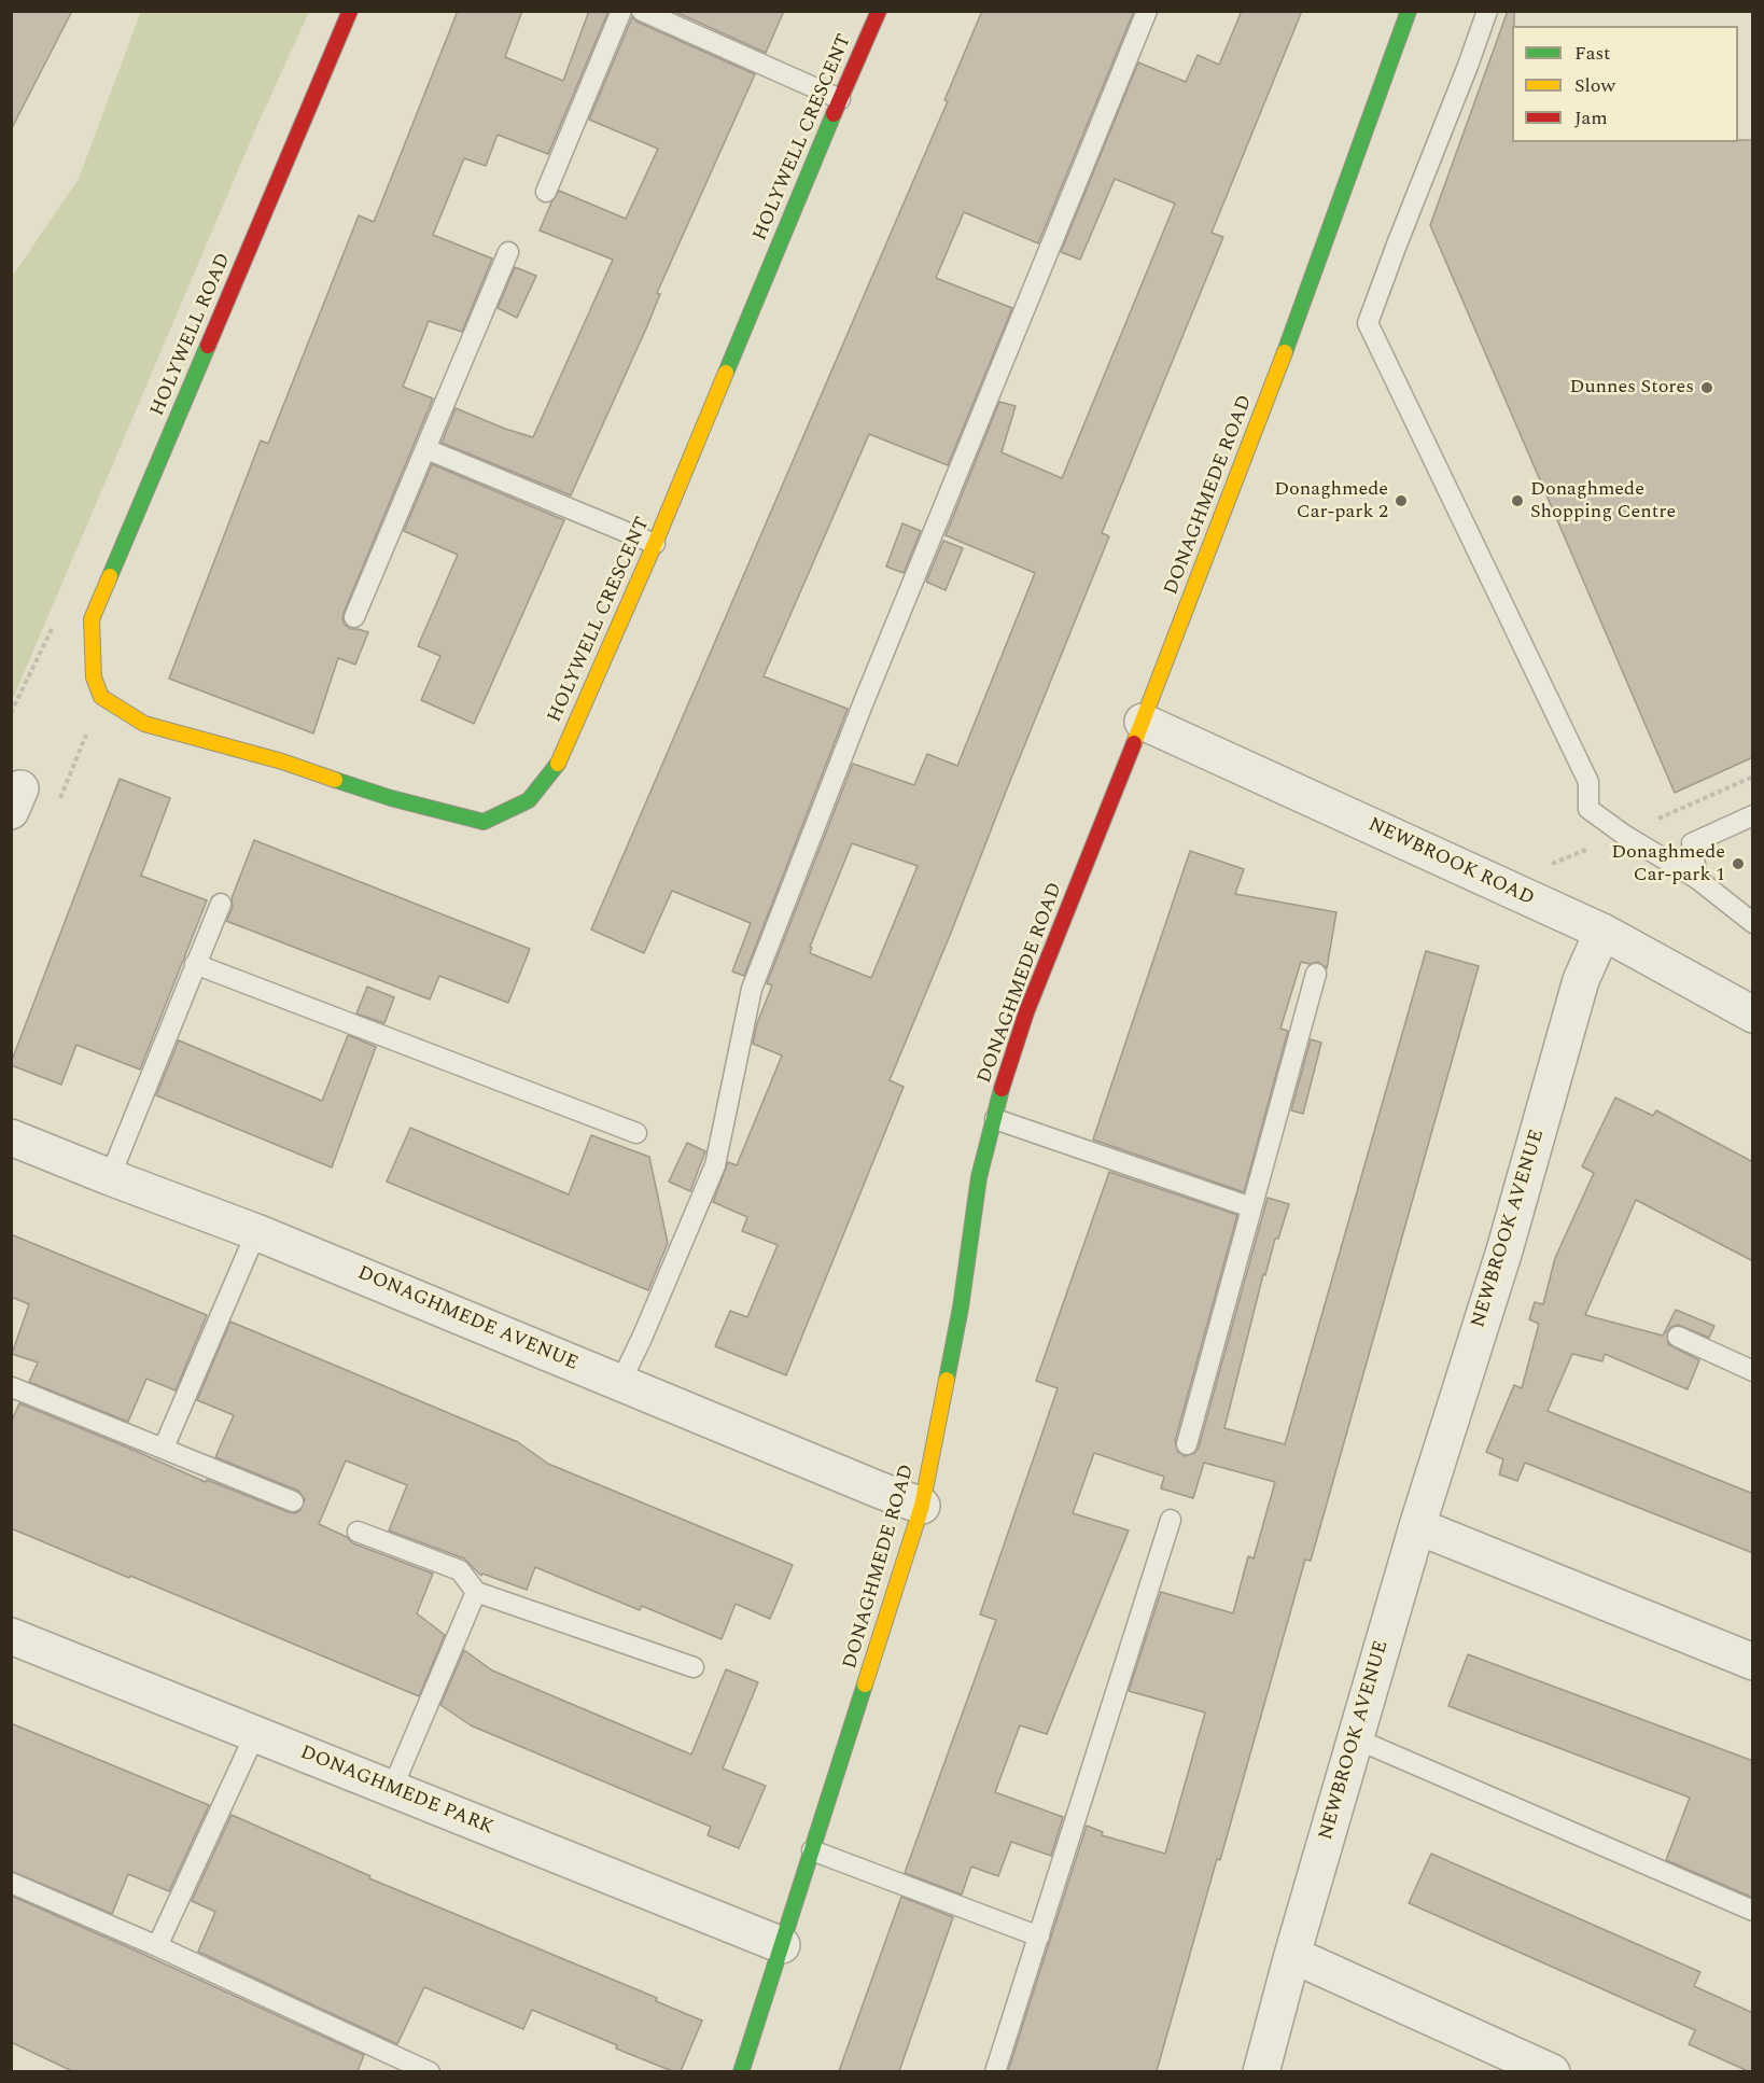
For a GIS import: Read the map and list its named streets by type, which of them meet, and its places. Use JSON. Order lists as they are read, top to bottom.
{
  "streets": {
    "street": [
      "HOLYWELL CRESCENT",
      "HOLYWELL ROAD",
      "DONAGHMEDE ROAD",
      "NEWBROOK ROAD",
      "NEWBROOK AVENUE",
      "DONAGHMEDE AVENUE",
      "DONAGHMEDE PARK"
    ]
  },
  "crossings": [
    ["HOLYWELL CRESCENT", "HOLYWELL ROAD"],
    ["DONAGHMEDE ROAD", "NEWBROOK ROAD"],
    ["DONAGHMEDE ROAD", "DONAGHMEDE AVENUE"],
    ["DONAGHMEDE ROAD", "DONAGHMEDE PARK"],
    ["NEWBROOK ROAD", "NEWBROOK AVENUE"]
  ],
  "places": [
    "Dunnes Stores",
    "Donaghmede Car-park 2",
    "Donaghmede Shopping Centre",
    "Donaghmede Car-park 1"
  ],
  "legend": ["Fast", "Slow", "Jam"]
}
